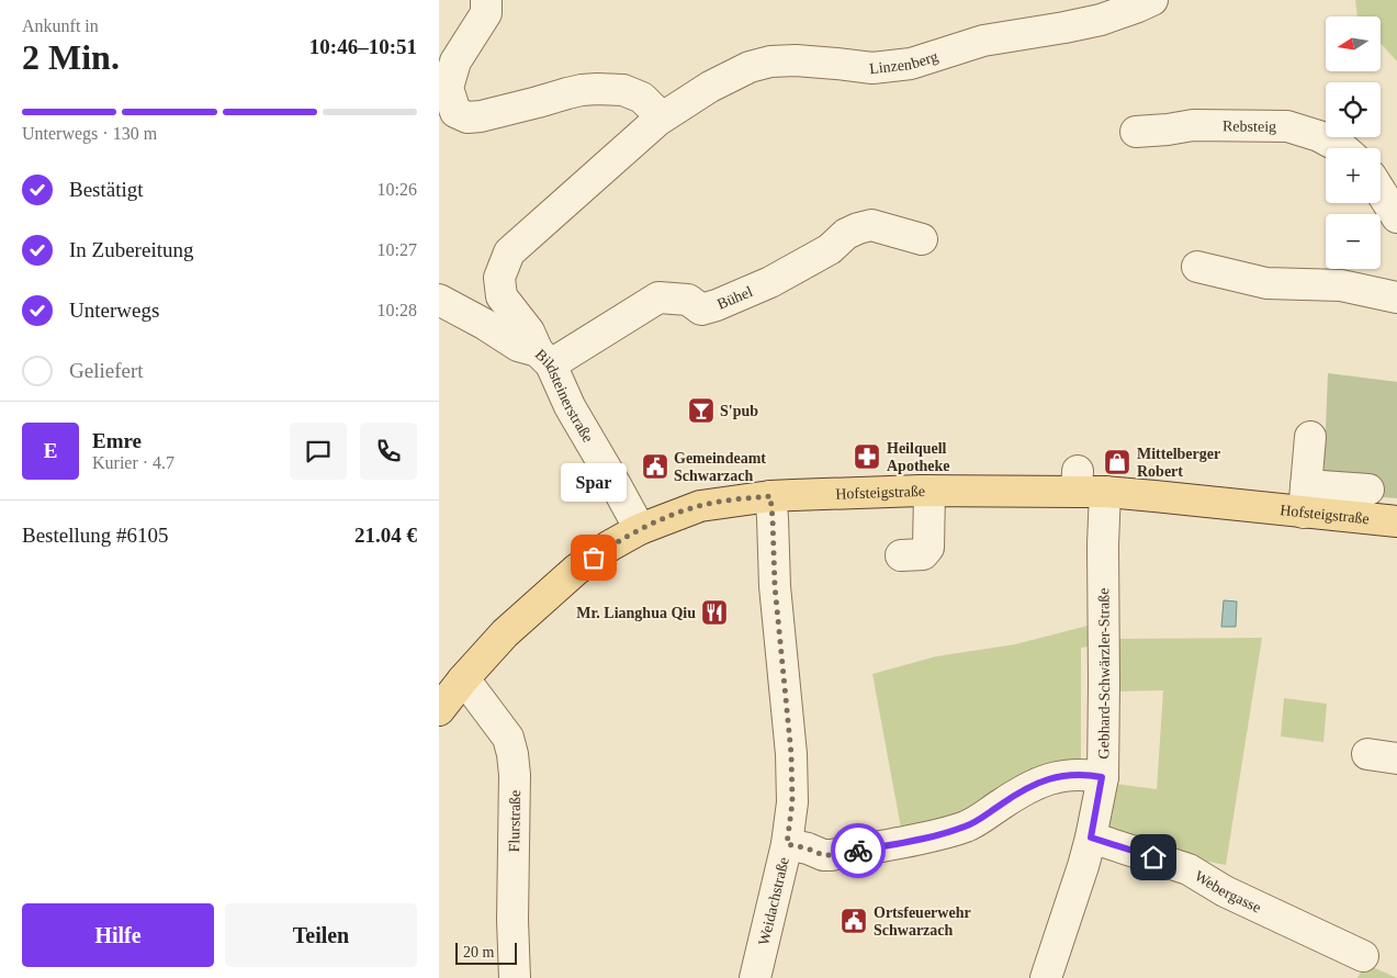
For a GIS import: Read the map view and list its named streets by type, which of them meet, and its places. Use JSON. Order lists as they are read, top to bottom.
{
  "streets": {
    "main road": ["Hofsteigstraße"],
    "street": [
      "Linzenberg",
      "Rebsteig",
      "Bühel",
      "Bildsteinerstraße",
      "Gebhard-Schwärzler-Straße",
      "Flurstraße",
      "Webergasse",
      "Weidachstraße"
    ]
  },
  "crossings": [
    ["Linzenberg", "Bühel"],
    ["Linzenberg", "Bildsteinerstraße"],
    ["Bühel", "Bildsteinerstraße"],
    ["Bildsteinerstraße", "Hofsteigstraße"],
    ["Hofsteigstraße", "Gebhard-Schwärzler-Straße"],
    ["Hofsteigstraße", "Flurstraße"],
    ["Hofsteigstraße", "Weidachstraße"],
    ["Gebhard-Schwärzler-Straße", "Webergasse"]
  ],
  "places": {
    "bar": ["S'pub"],
    "pharmacy": ["Heilquell Apotheke"],
    "shop": ["Mittelberger Robert"],
    "public building": ["Gemeindeamt Schwarzach", "Ortsfeuerwehr Schwarzach"],
    "other": ["Spar"],
    "restaurant": ["Mr. Lianghua Qiu"]
  },
  "scale_bar": "20 m",
  "north": "left",
  "page": {
    "heading": ["2 Min.", "Ankunft in", "10:46–10:51"],
    "panel": [
      "Emre",
      "Kurier · 4.7",
      "Bestellung #6105",
      "21.04 €"
    ],
    "map_buttons": ["+", "−"],
    "bar": "Unterwegs · 130 m",
    "list": [
      ["Bestätigt", "10:26"],
      ["In Zubereitung", "10:27"],
      ["Unterwegs", "10:28"],
      "Geliefert"
    ],
    "round": "E",
    "bubble": "Spar",
    "buttons": ["Hilfe", "Teilen"],
    "scale": "20 m"
  }
}
